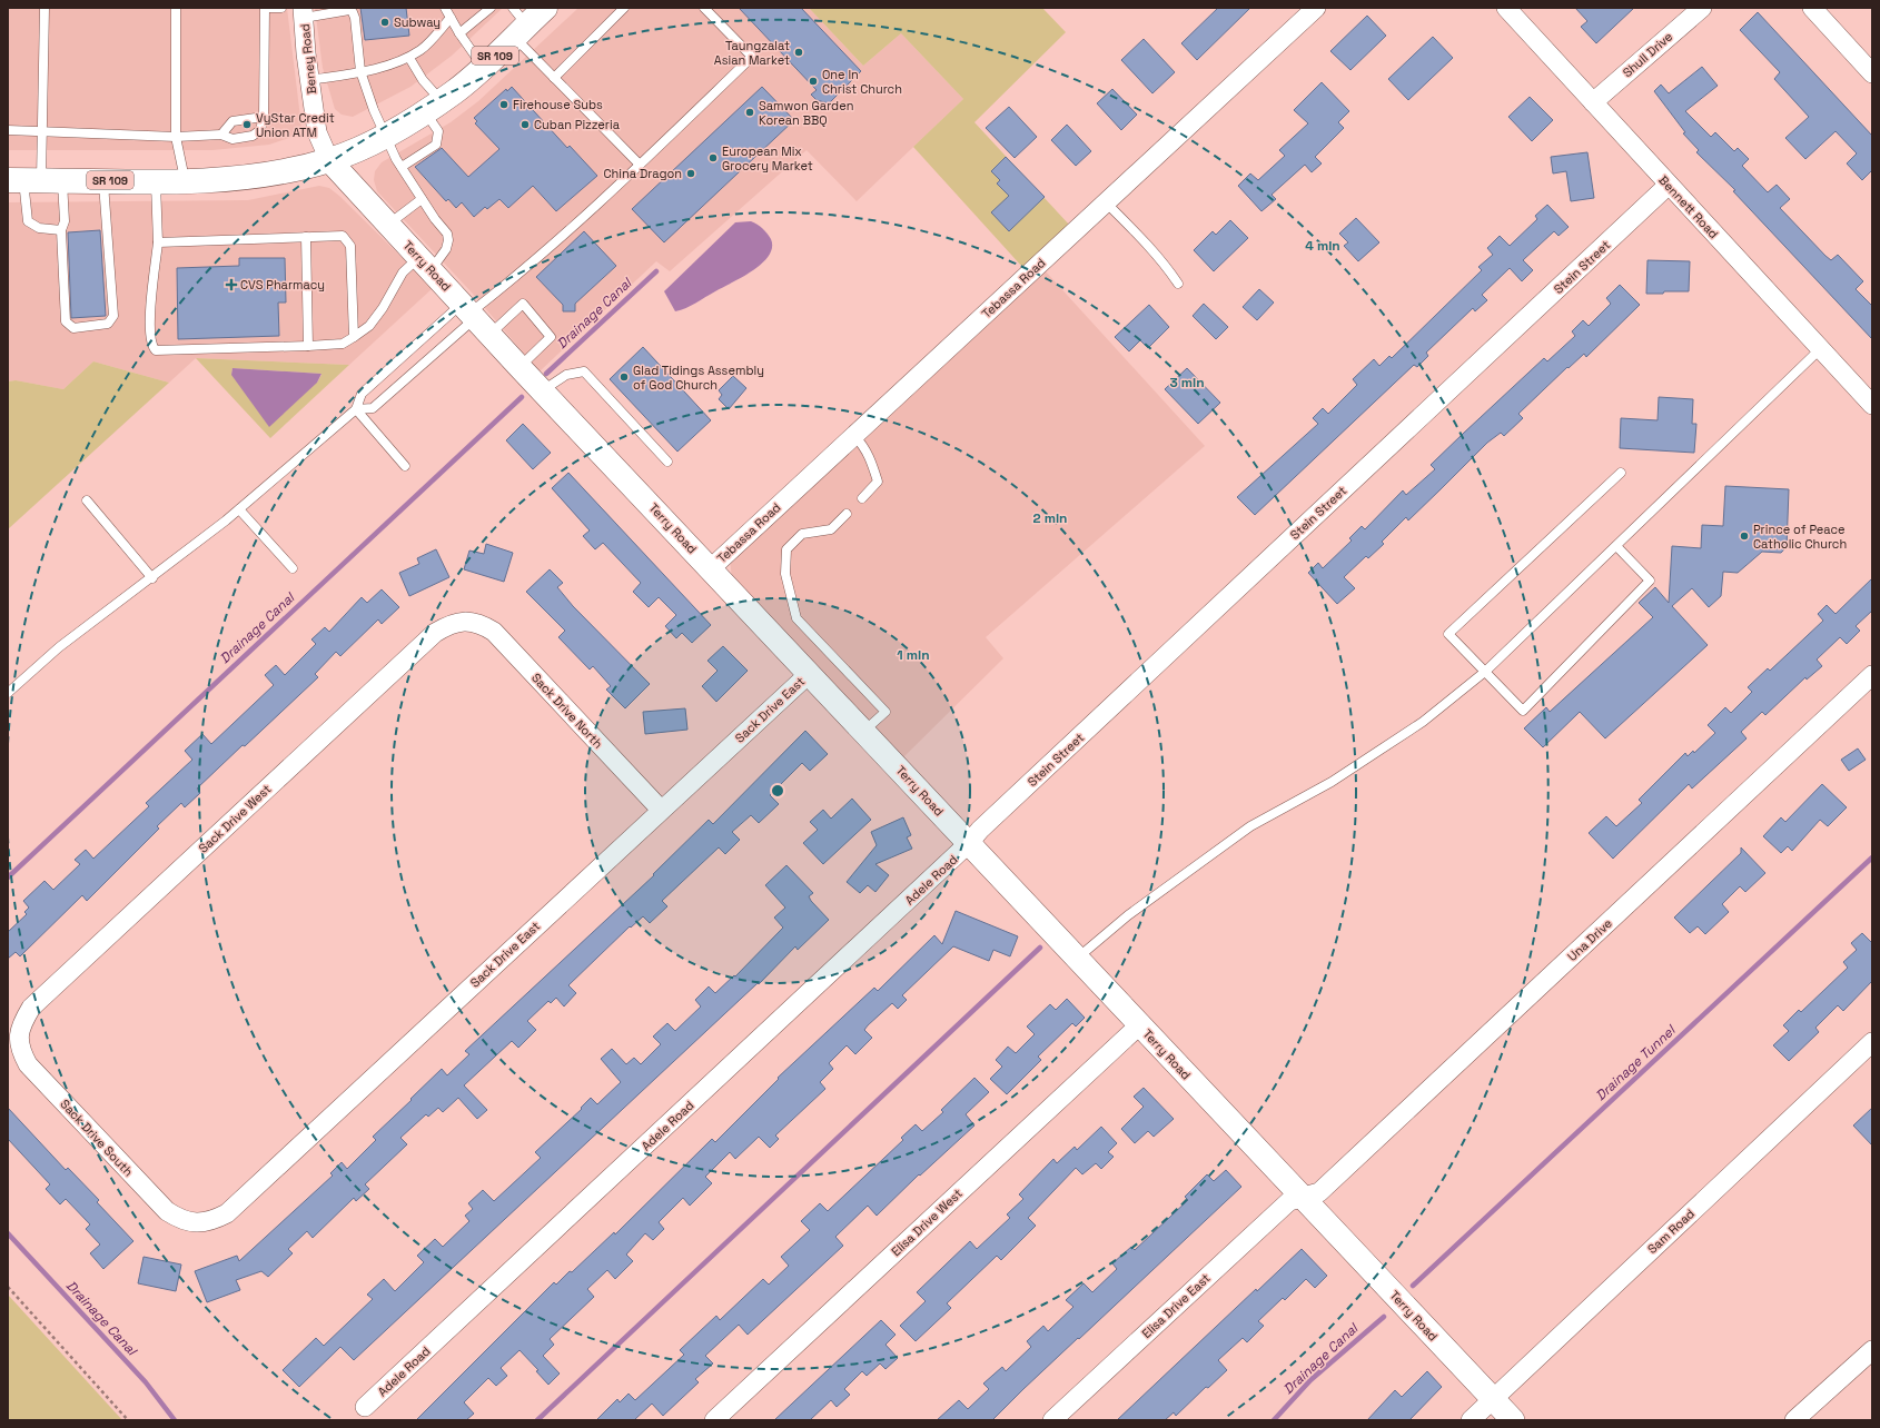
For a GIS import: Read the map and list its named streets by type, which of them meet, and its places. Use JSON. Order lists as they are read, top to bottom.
{
  "streets": {
    "main road": ["SR 109"],
    "street": [
      "Shull Drive",
      "Beney Road",
      "Bennett Road",
      "Terry Road",
      "Stein Street",
      "Tebassa Road",
      "Sack Drive East",
      "Sack Drive North",
      "Sack Drive West",
      "Adele Road",
      "Una Drive",
      "Sack Drive South",
      "Elisa Drive West",
      "Sam Road",
      "Elisa Drive East"
    ]
  },
  "crossings": [
    ["Shull Drive", "Bennett Road"],
    ["SR 109", "Beney Road"],
    ["SR 109", "Terry Road"],
    ["Beney Road", "Terry Road"],
    ["Bennett Road", "Stein Street"],
    ["Terry Road", "Stein Street"],
    ["Terry Road", "Tebassa Road"],
    ["Terry Road", "Sack Drive East"],
    ["Terry Road", "Adele Road"],
    ["Terry Road", "Una Drive"],
    ["Terry Road", "Elisa Drive West"],
    ["Terry Road", "Sam Road"],
    ["Terry Road", "Elisa Drive East"],
    ["Stein Street", "Adele Road"],
    ["Sack Drive East", "Sack Drive North"],
    ["Sack Drive East", "Sack Drive South"],
    ["Sack Drive North", "Sack Drive West"],
    ["Sack Drive West", "Sack Drive South"],
    ["Una Drive", "Elisa Drive East"]
  ],
  "water": ["Drainage Canal", "Drainage Tunnel"],
  "places": {
    "other": [
      "Subway",
      "Taungzalat Asian Market",
      "One In Christ Church",
      "Firehouse Subs",
      "Samwon Garden Korean BBQ",
      "VyStar Credit Union ATM",
      "Cuban Pizzeria",
      "European Mix Grocery Market",
      "China Dragon",
      "Glad Tidings Assembly of God Church",
      "Prince of Peace Catholic Church"
    ],
    "health": ["CVS Pharmacy"]
  },
  "rings": [
    "4 min",
    "3 min",
    "2 min",
    "1 min"
  ]
}
